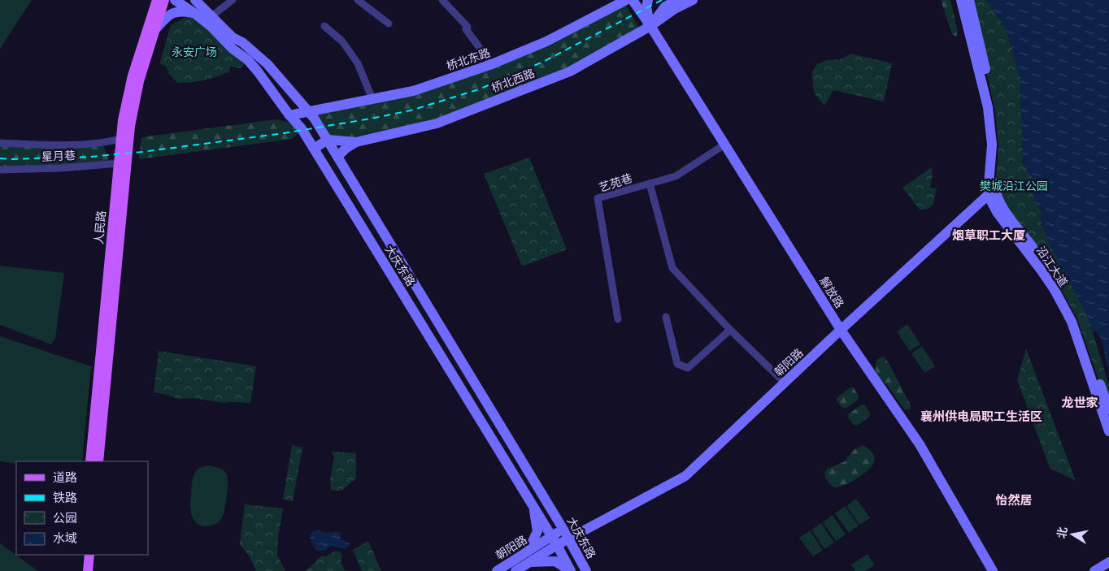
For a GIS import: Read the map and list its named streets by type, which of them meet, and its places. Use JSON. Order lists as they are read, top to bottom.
{
  "streets": {
    "main road": [
      "桥北东路",
      "桥北西路",
      "人民路",
      "大庆东路",
      "沿江大道",
      "解放路",
      "朝阳路"
    ],
    "street": ["星月巷", "艺苑巷"]
  },
  "crossings": [
    ["桥北东路", "大庆东路"],
    ["桥北西路", "大庆东路"],
    ["桥北西路", "解放路"],
    ["星月巷", "人民路"],
    ["艺苑巷", "解放路"],
    ["大庆东路", "朝阳路"],
    ["沿江大道", "朝阳路"],
    ["解放路", "朝阳路"]
  ],
  "districts": [
    "烟草职工大厦",
    "龙世家",
    "襄州供电局职工生活区",
    "怡然居"
  ],
  "parks": ["永安广场", "樊城沿江公园"],
  "legend": [
    "道路",
    "铁路",
    "公园",
    "水域"
  ],
  "north": "left"
}
